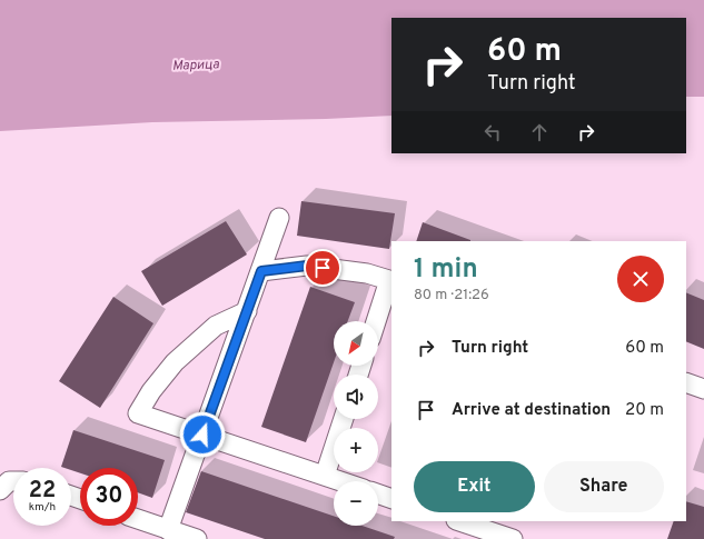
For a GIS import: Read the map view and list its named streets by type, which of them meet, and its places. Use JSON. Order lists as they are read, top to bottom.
{
  "water": ["Марица"],
  "north": "bottom left",
  "page": {
    "turn": ["60 m", "Turn right"],
    "heading": ["1 min", "80 m · 21:26"],
    "list": [
      {
        "name": "Turn right",
        "value": "60 m"
      },
      {
        "name": "Arrive at destination",
        "value": "20 m"
      }
    ],
    "map_buttons": ["+", "−"],
    "buttons": ["Exit", "Share"],
    "speed": "22 km/h",
    "limit": "30"
  }
}
